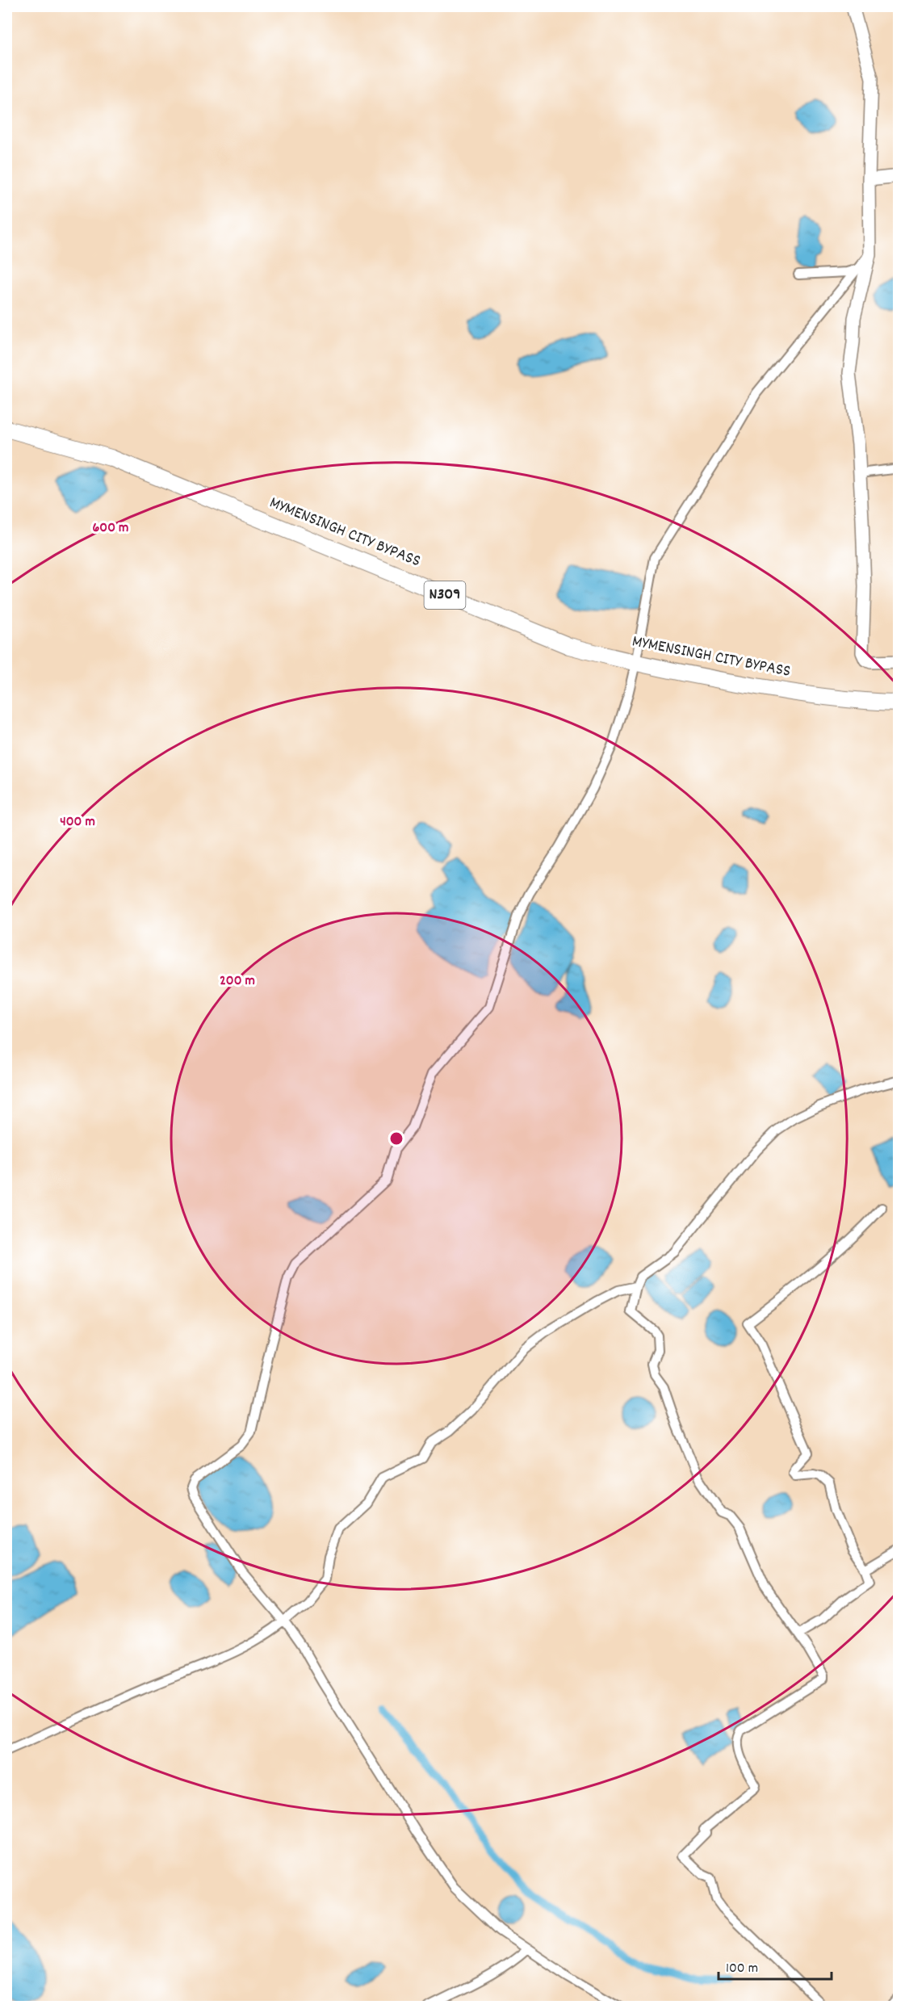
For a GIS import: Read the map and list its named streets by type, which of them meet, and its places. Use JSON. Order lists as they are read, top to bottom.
{
  "streets": {
    "highway": ["MYMENSINGH CITY BYPASS", "N309"]
  },
  "scale_bar": "100 m",
  "rings": ["600 m", "400 m", "200 m"]
}
